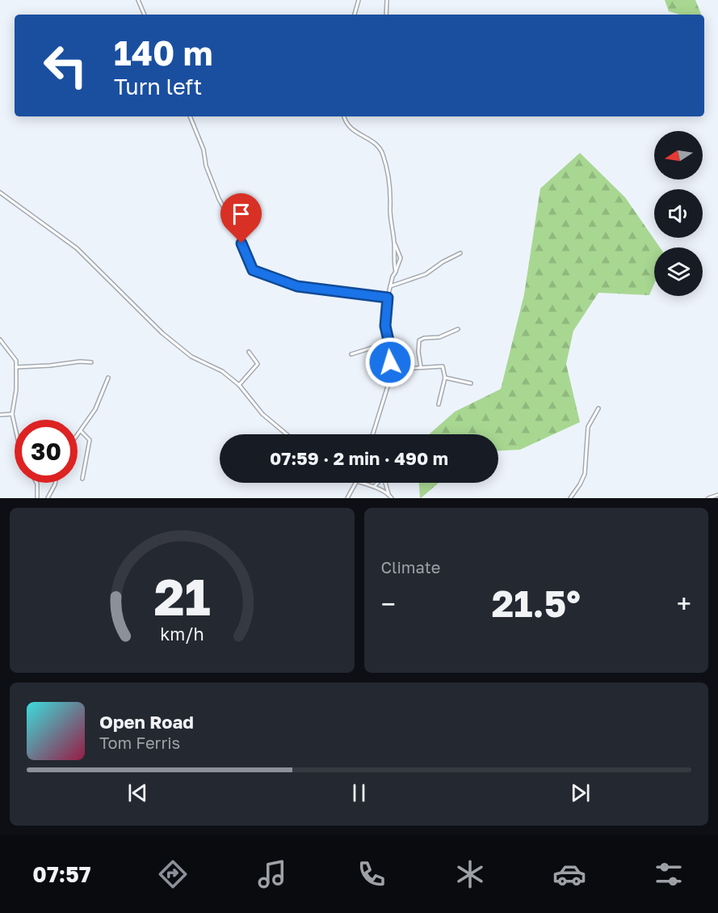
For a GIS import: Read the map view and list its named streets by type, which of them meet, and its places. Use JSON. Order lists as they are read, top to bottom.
{
  "north": "left",
  "page": {
    "turn": ["140 m", "Turn left"],
    "limit": "30",
    "trip": "07:59 · 2 min · 490 m",
    "tile": "Climate",
    "heat": ["−", "21.5°", "+"],
    "song": ["Open Road", "Tom Ferris"],
    "tabs": "07:57",
    "gauge": ["21", "km/h"]
  }
}
